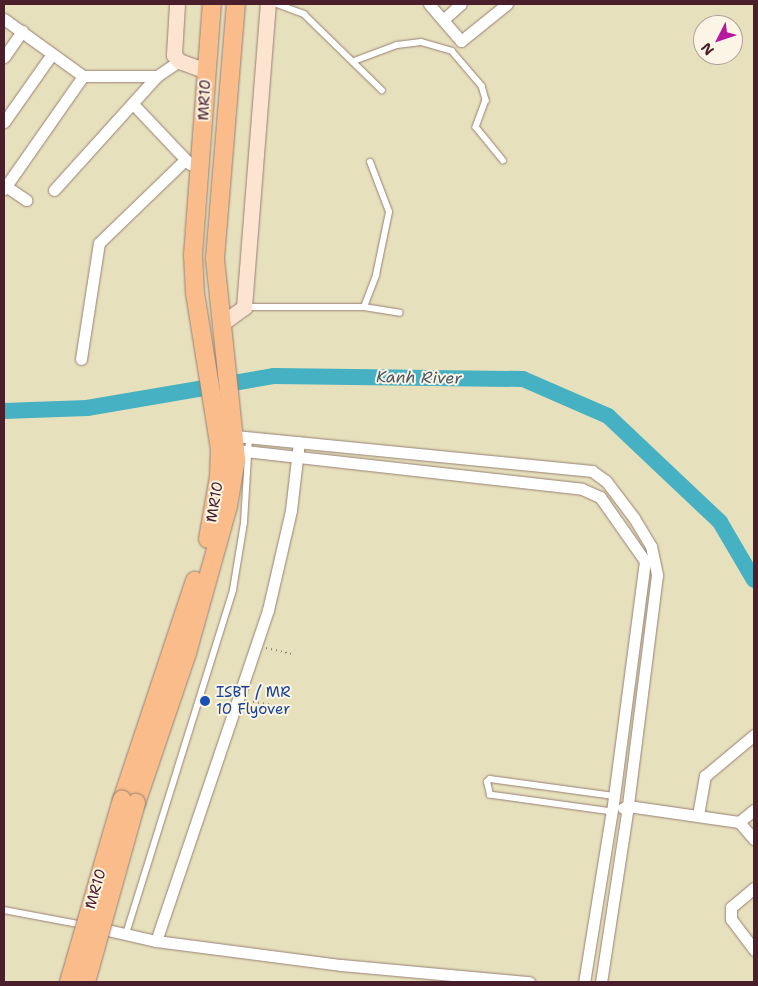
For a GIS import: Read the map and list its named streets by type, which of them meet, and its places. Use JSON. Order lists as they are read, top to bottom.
{
  "streets": {
    "main road": ["MR10"]
  },
  "water": ["Kanh River"],
  "places": ["ISBT / MR 10 Flyover"],
  "north": "bottom left"
}
